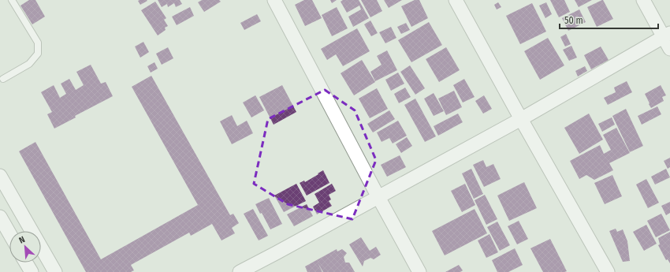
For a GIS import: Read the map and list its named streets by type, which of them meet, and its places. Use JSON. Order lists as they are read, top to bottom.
{
  "scale_bar": "50 m",
  "north": "top left"
}
